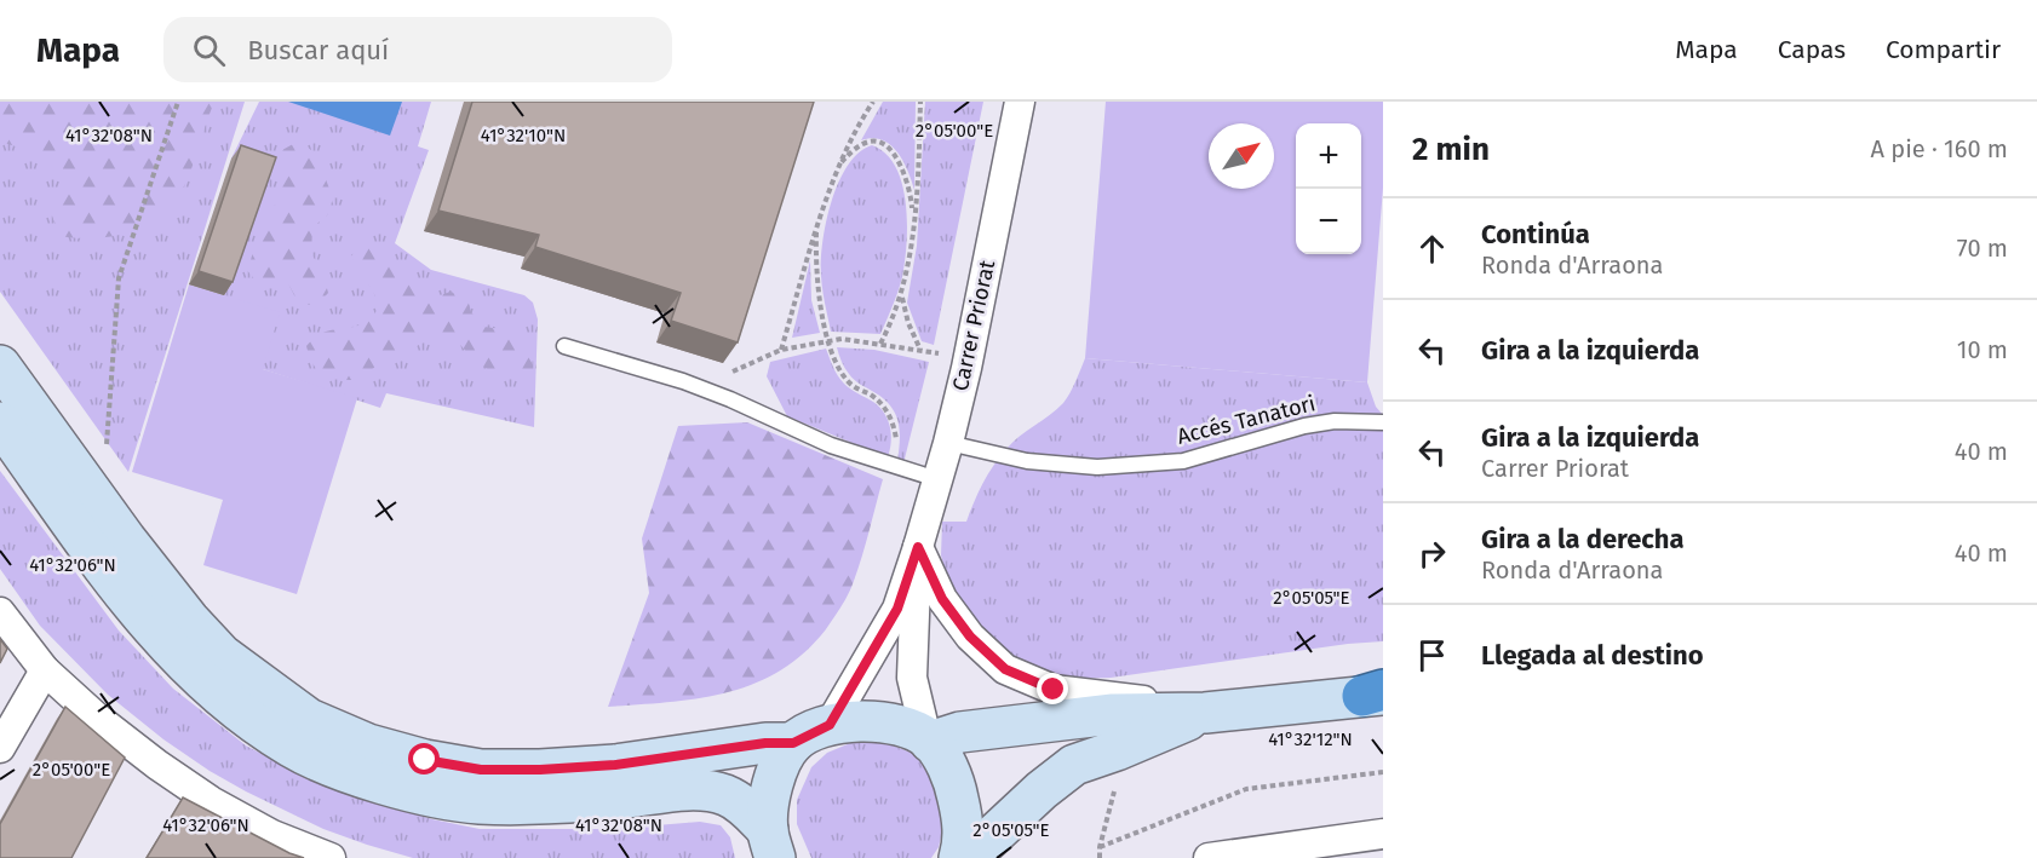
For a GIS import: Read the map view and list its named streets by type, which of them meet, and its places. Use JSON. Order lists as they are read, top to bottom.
{
  "streets": {
    "street": ["Carrer Priorat"],
    "lane": ["Accés Tanatori"]
  },
  "crossings": [
    ["Carrer Priorat", "Accés Tanatori"]
  ],
  "north": "top right",
  "page": {
    "header": "Mapa",
    "search": "Buscar aquí",
    "nav": ["Mapa", "Capas", "Compartir"],
    "heading": ["2 min", "A pie · 160 m"],
    "map_buttons": ["+", "−"],
    "list": [
      ["Continúa", "Ronda d'Arraona", "70 m"],
      ["Gira a la izquierda", "10 m"],
      ["Gira a la izquierda", "Carrer Priorat", "40 m"],
      ["Gira a la derecha", "Ronda d'Arraona", "40 m"],
      "Llegada al destino"
    ]
  },
  "coordinates": [
    "2°05'00\"E",
    "41°32'08\"N",
    "41°32'10\"N",
    "41°32'06\"N",
    "2°05'05\"E",
    "41°32'12\"N"
  ]
}
